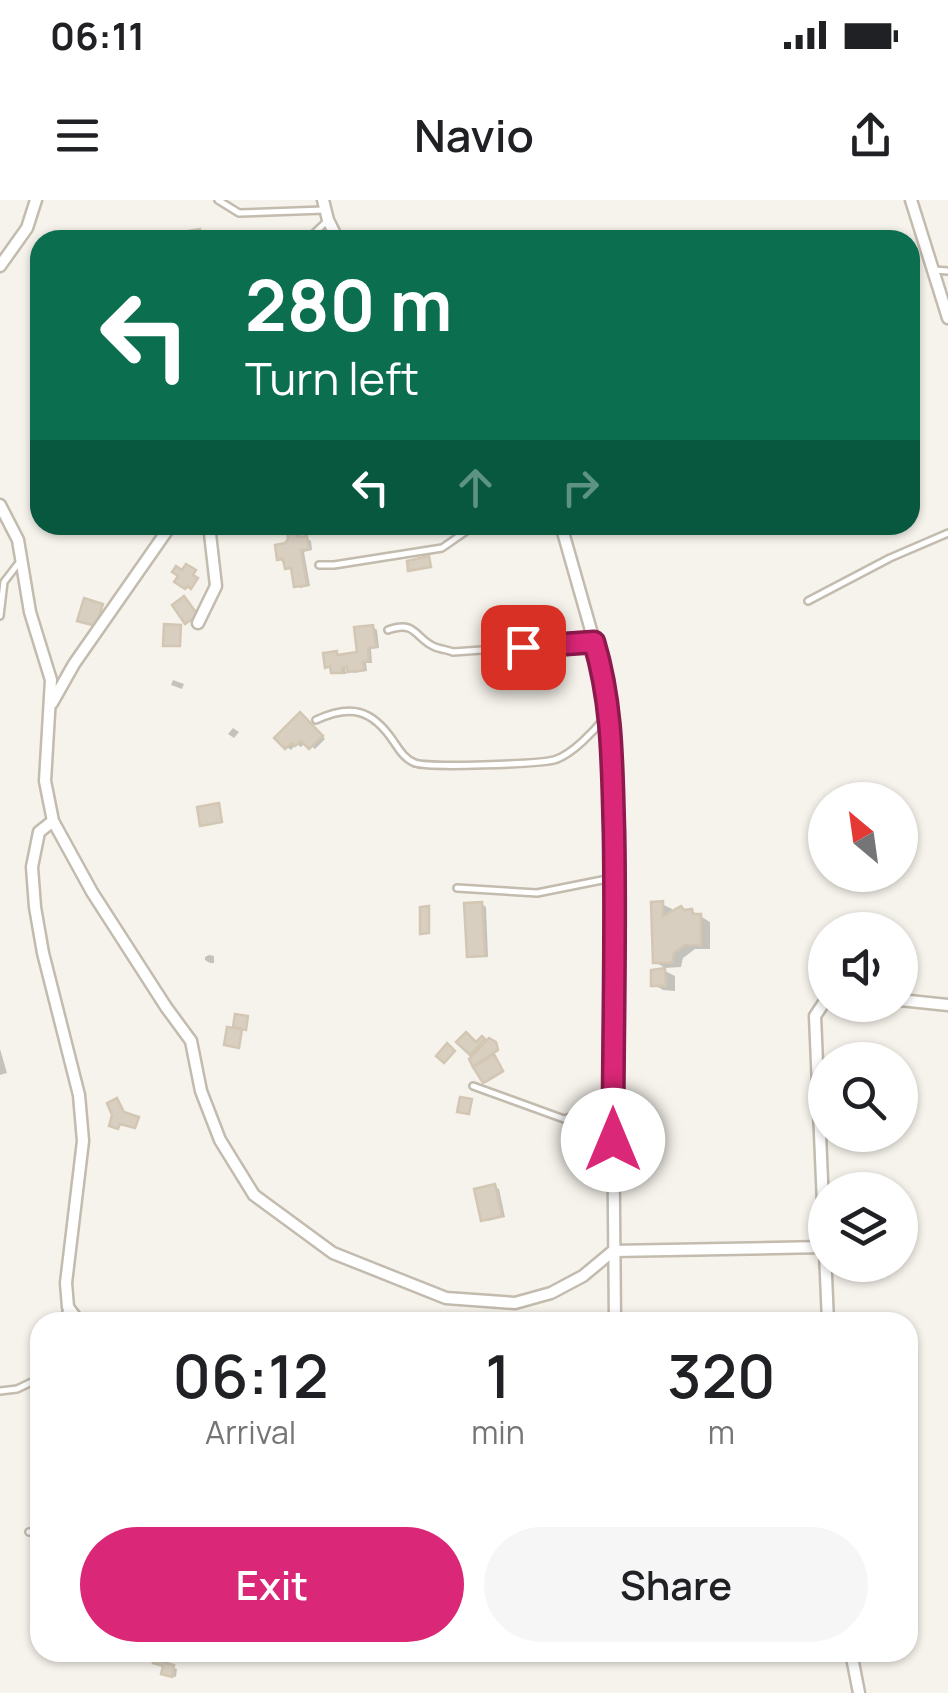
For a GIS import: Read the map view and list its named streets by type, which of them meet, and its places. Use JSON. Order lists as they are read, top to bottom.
{
  "north": "top left",
  "page": {
    "status": "06:11",
    "header": "Navio",
    "turn": ["280 m", "Turn left"],
    "eta": [
      "06:12",
      "Arrival",
      "1",
      "min",
      "320",
      "m"
    ],
    "buttons": ["Exit", "Share"]
  }
}
